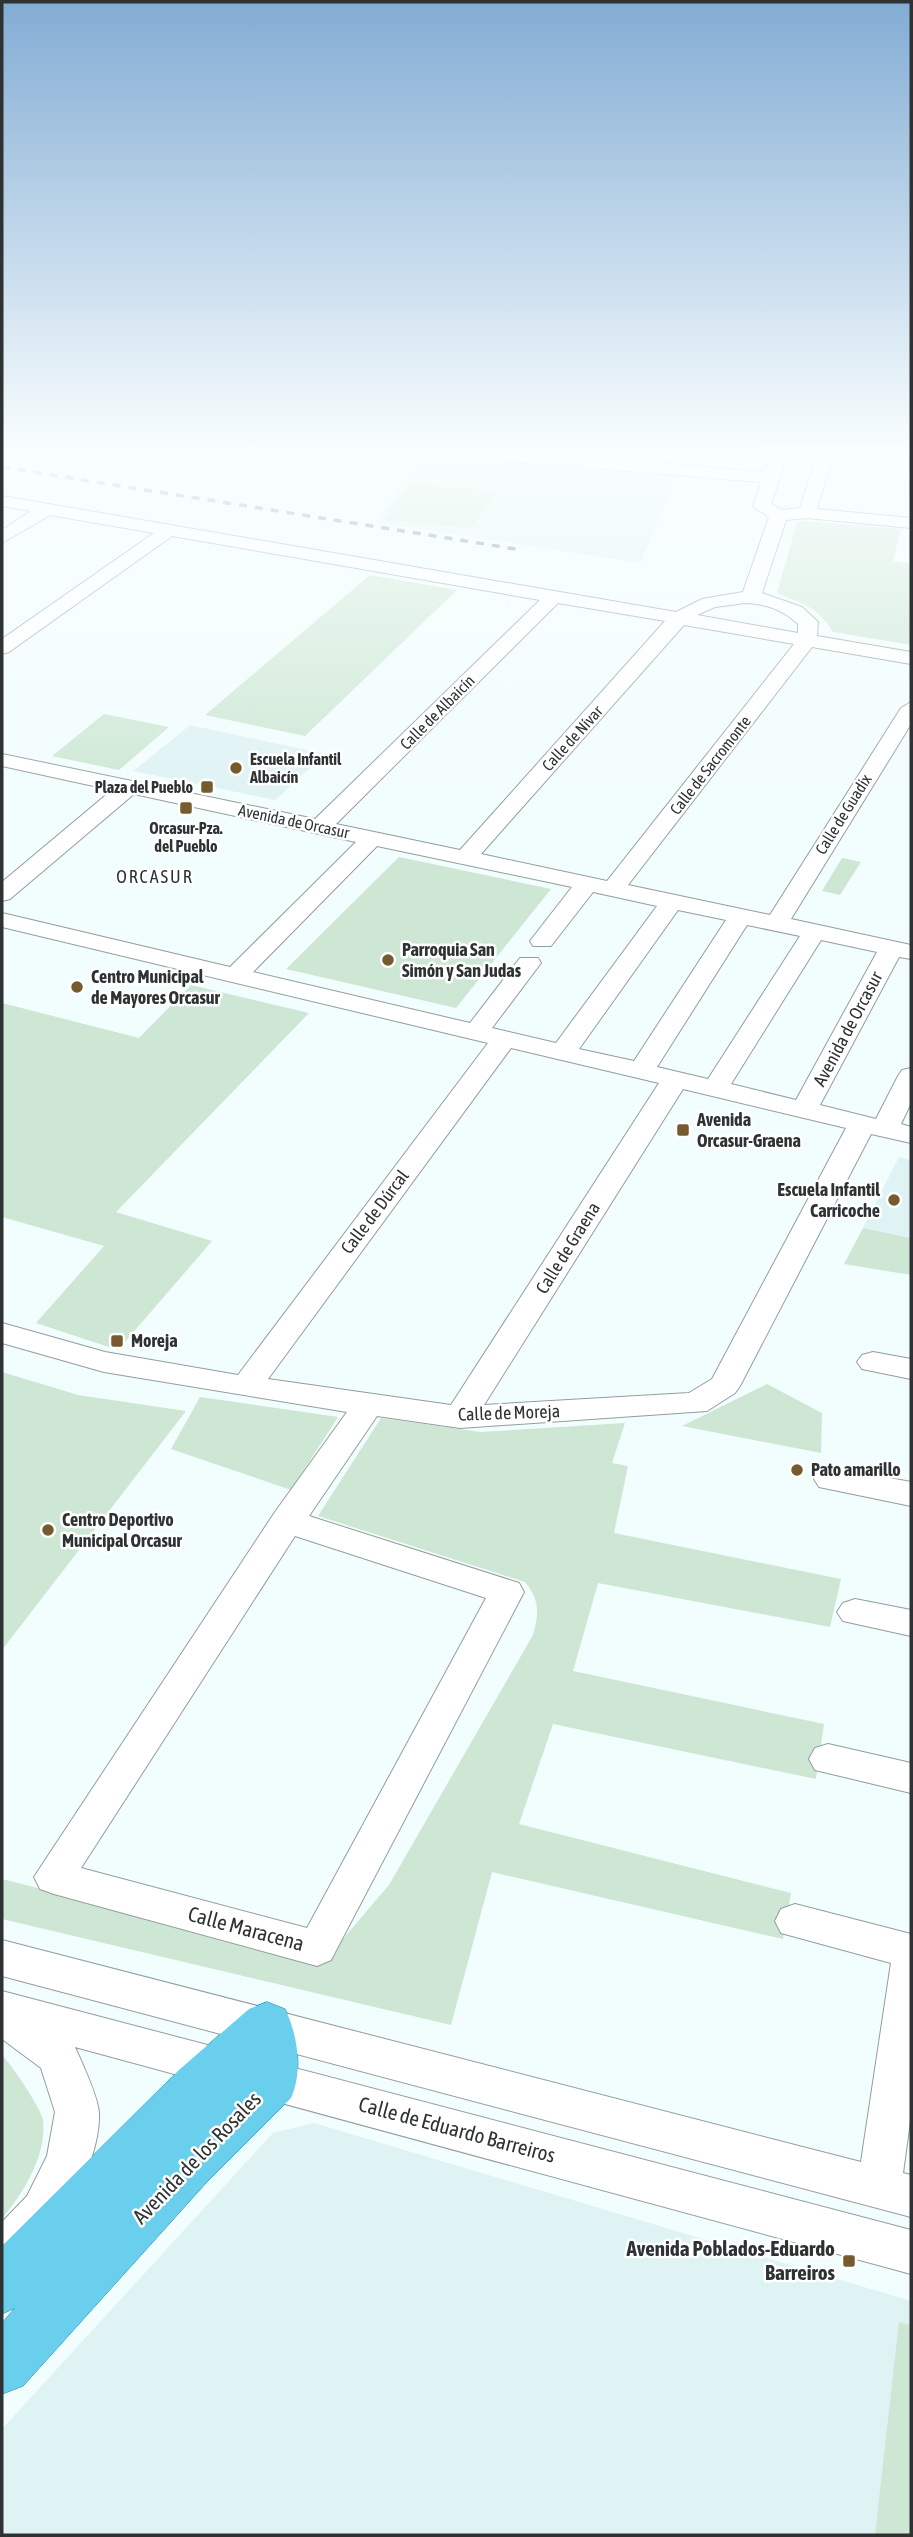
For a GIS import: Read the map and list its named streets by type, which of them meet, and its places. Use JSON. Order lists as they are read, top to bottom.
{
  "streets": {
    "main road": ["Avenida de los Rosales"],
    "street": [
      "Calle de Albaicín",
      "Calle de Nívar",
      "Calle de Sacromonte",
      "Calle de Guadix",
      "Avenida de Orcasur",
      "Calle de Dúrcal",
      "Calle de Graena",
      "Calle de Moreja",
      "Calle Maracena",
      "Calle de Eduardo Barreiros"
    ]
  },
  "crossings": [
    ["Calle de Albaicín", "Avenida de Orcasur"],
    ["Calle de Nívar", "Avenida de Orcasur"],
    ["Calle de Sacromonte", "Avenida de Orcasur"],
    ["Calle de Guadix", "Avenida de Orcasur"],
    ["Avenida de Orcasur", "Calle de Dúrcal"],
    ["Avenida de Orcasur", "Calle de Graena"],
    ["Avenida de Orcasur", "Calle de Moreja"],
    ["Calle de Dúrcal", "Calle de Moreja"],
    ["Calle de Graena", "Calle de Moreja"],
    ["Calle de Moreja", "Calle Maracena"],
    ["Calle de Eduardo Barreiros", "Avenida de los Rosales"]
  ],
  "districts": ["ORCASUR"],
  "places": {
    "other": [
      "Escuela Infantil Albaicín",
      "Parroquia San Simón y San Judas",
      "Centro Municipal de Mayores Orcasur",
      "Escuela Infantil Carricoche",
      "Pato amarillo",
      "Centro Deportivo Municipal Orcasur"
    ],
    "transit": [
      "Plaza del Pueblo",
      "Orcasur-Pza. del Pueblo",
      "Avenida Orcasur-Graena",
      "Moreja",
      "Avenida Poblados-Eduardo Barreiros"
    ]
  }
}
